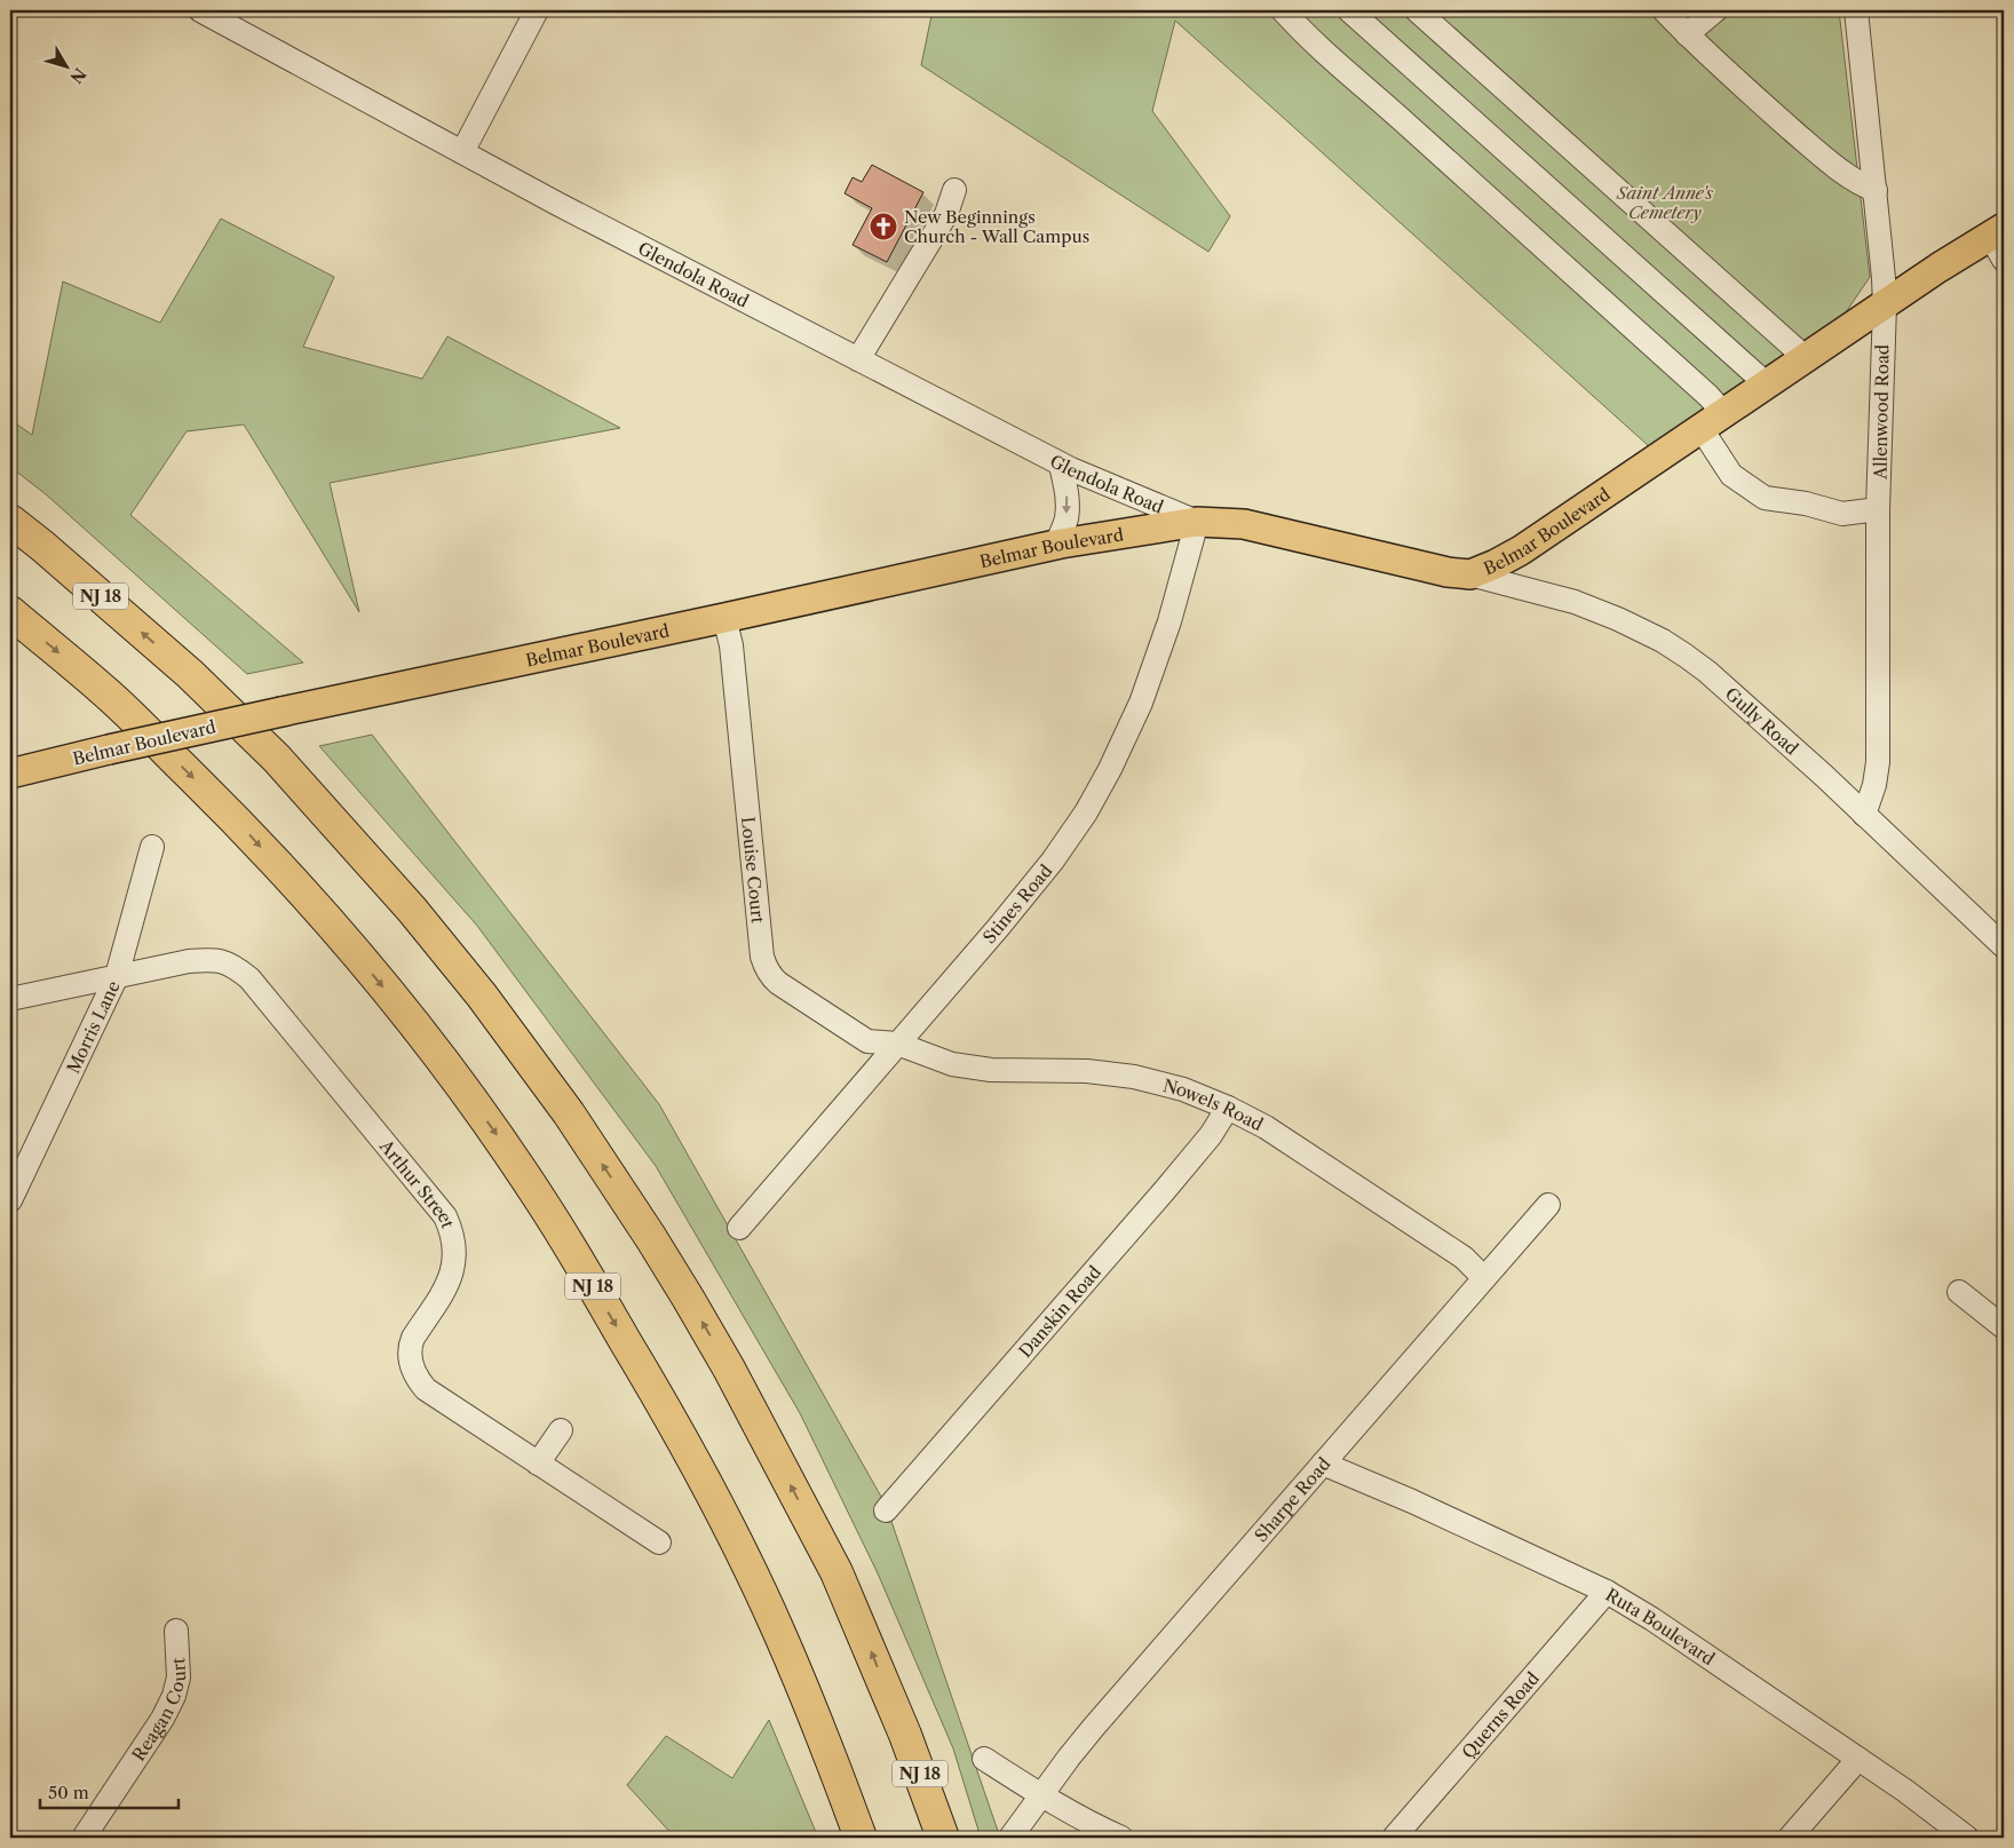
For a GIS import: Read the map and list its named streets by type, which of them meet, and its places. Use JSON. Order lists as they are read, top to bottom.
{
  "streets": {
    "highway": ["NJ 18"],
    "main road": ["Belmar Boulevard"],
    "street": [
      "Glendola Road",
      "Allenwood Road",
      "Gully Road",
      "Louise Court",
      "Stines Road",
      "Morris Lane",
      "Nowels Road",
      "Arthur Street",
      "Danskin Road",
      "Sharpe Road",
      "Ruta Boulevard",
      "Reagan Court",
      "Querns Road"
    ]
  },
  "crossings": [
    ["Glendola Road", "Belmar Boulevard"],
    ["Glendola Road", "Stines Road"],
    ["Allenwood Road", "Belmar Boulevard"],
    ["Allenwood Road", "Gully Road"],
    ["Belmar Boulevard", "Gully Road"],
    ["Belmar Boulevard", "Louise Court"],
    ["Belmar Boulevard", "Stines Road"],
    ["Louise Court", "Stines Road"],
    ["Louise Court", "Nowels Road"],
    ["Stines Road", "Nowels Road"],
    ["Morris Lane", "Arthur Street"],
    ["Nowels Road", "Danskin Road"],
    ["Nowels Road", "Sharpe Road"],
    ["Sharpe Road", "Ruta Boulevard"],
    ["Ruta Boulevard", "Querns Road"]
  ],
  "parks": ["Saint Anne's Cemetery"],
  "places": {
    "church": ["New Beginnings Church - Wall Campus"]
  },
  "scale_bar": "50 m",
  "north": "bottom right"
}
